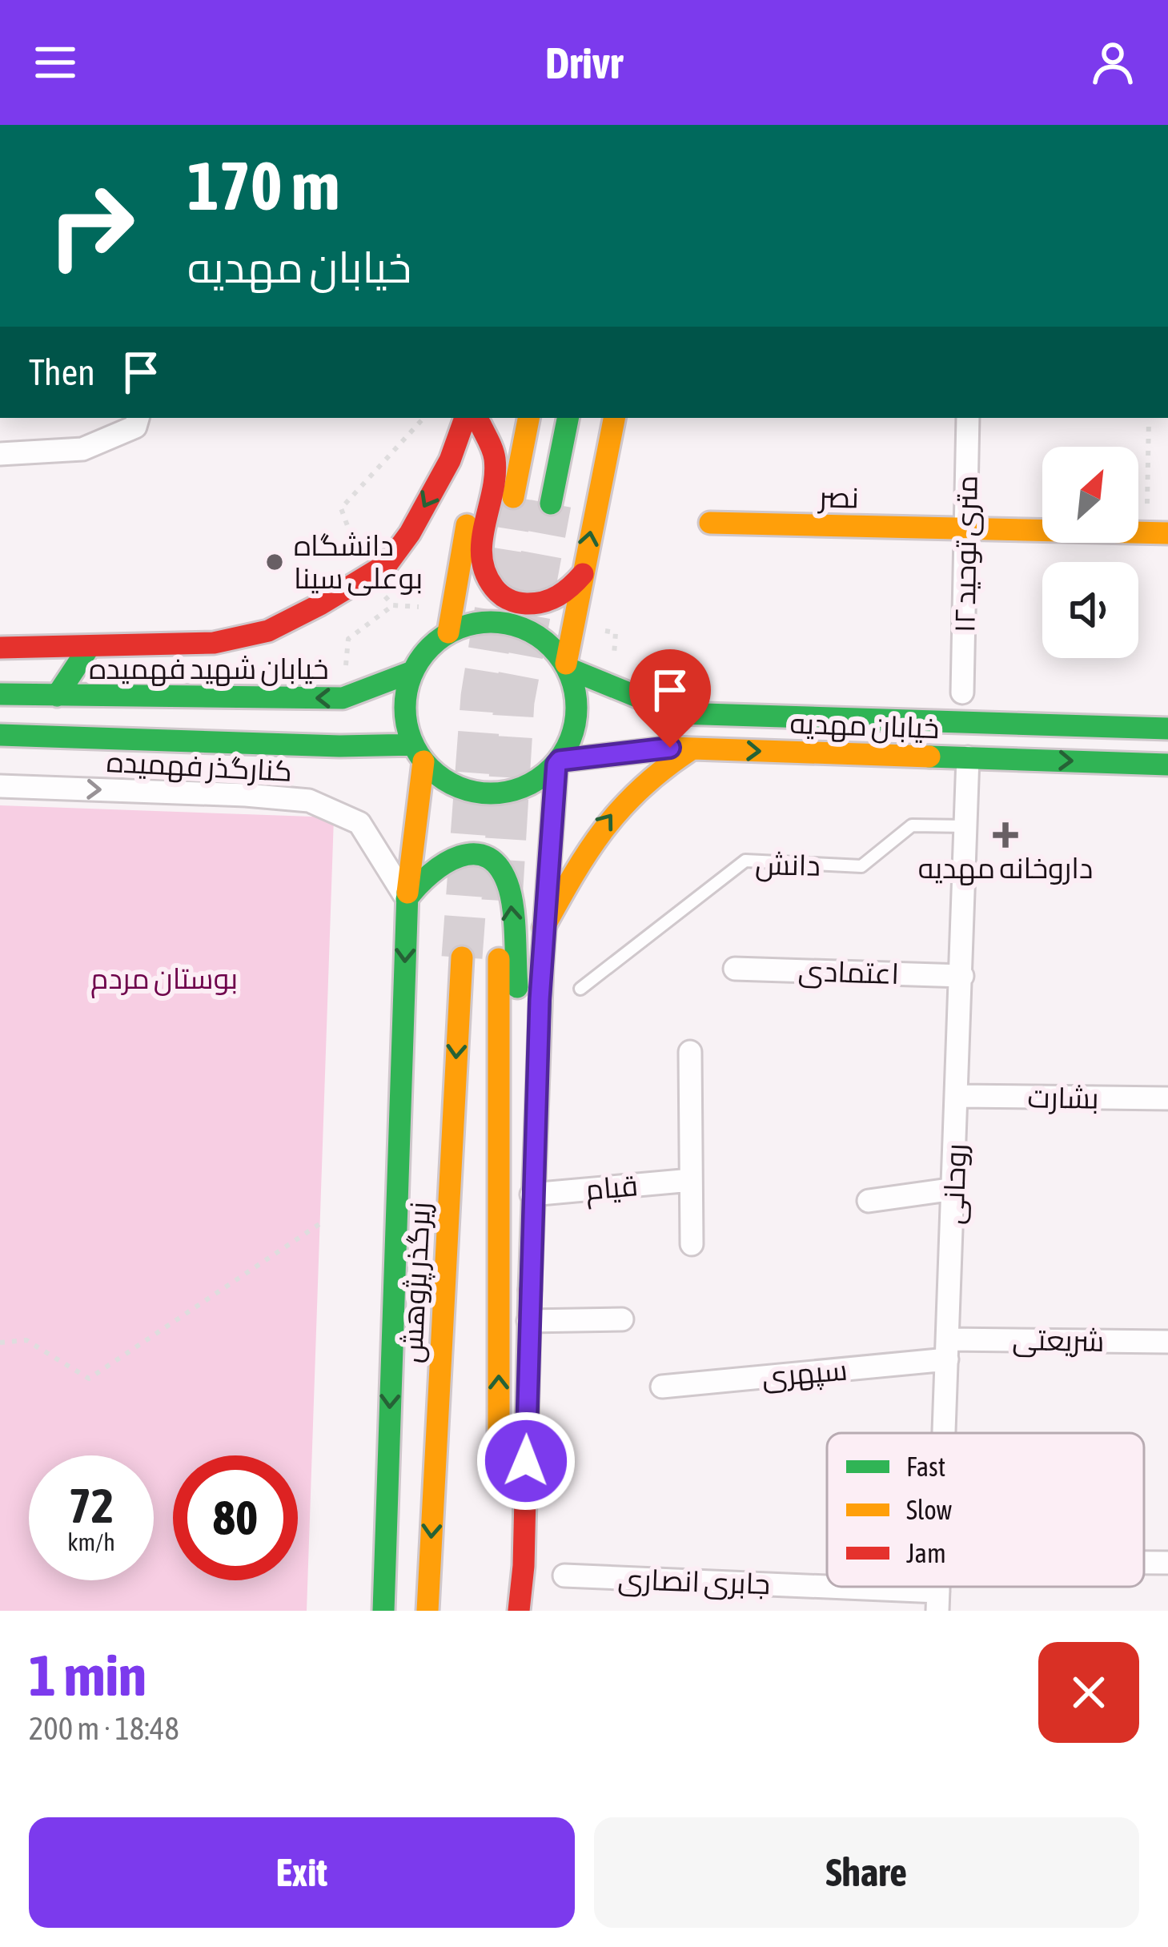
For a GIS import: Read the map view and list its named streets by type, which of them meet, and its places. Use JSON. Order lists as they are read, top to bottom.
{
  "streets": {
    "main road": [
      "نصر",
      "خیابان شهید فهمیده",
      "خیابان مهدیه",
      "زیرگذر پژوهش"
    ],
    "street": [
      "۱۲ متری توحید",
      "کنارگذر فهمیده",
      "اعتمادی",
      "بشارت",
      "روحانی",
      "قیام",
      "شریعتی",
      "سپهری",
      "جابری انصاری"
    ],
    "lane": ["دانش"]
  },
  "crossings": [
    ["نصر", "۱۲ متری توحید"],
    ["خیابان شهید فهمیده", "خیابان مهدیه"],
    ["خیابان مهدیه", "روحانی"],
    ["دانش", "روحانی"],
    ["اعتمادی", "روحانی"],
    ["بشارت", "روحانی"],
    ["روحانی", "شریعتی"],
    ["روحانی", "سپهری"],
    ["شریعتی", "سپهری"]
  ],
  "one_way": ["کنارگذر فهمیده"],
  "parks": ["بوستان مردم"],
  "places": {
    "other": ["دانشگاه بوعلی سینا"],
    "health": ["داروخانه مهدیه"]
  },
  "legend": ["Fast", "Slow", "Jam"],
  "north": "top right",
  "page": {
    "header": "Drivr",
    "turn": ["170 m", "خیابان مهدیه"],
    "then": "Then",
    "speed": "72 km/h",
    "limit": "80",
    "heading": ["1 min", "200 m · 18:48"],
    "buttons": ["Exit", "Share"]
  }
}
